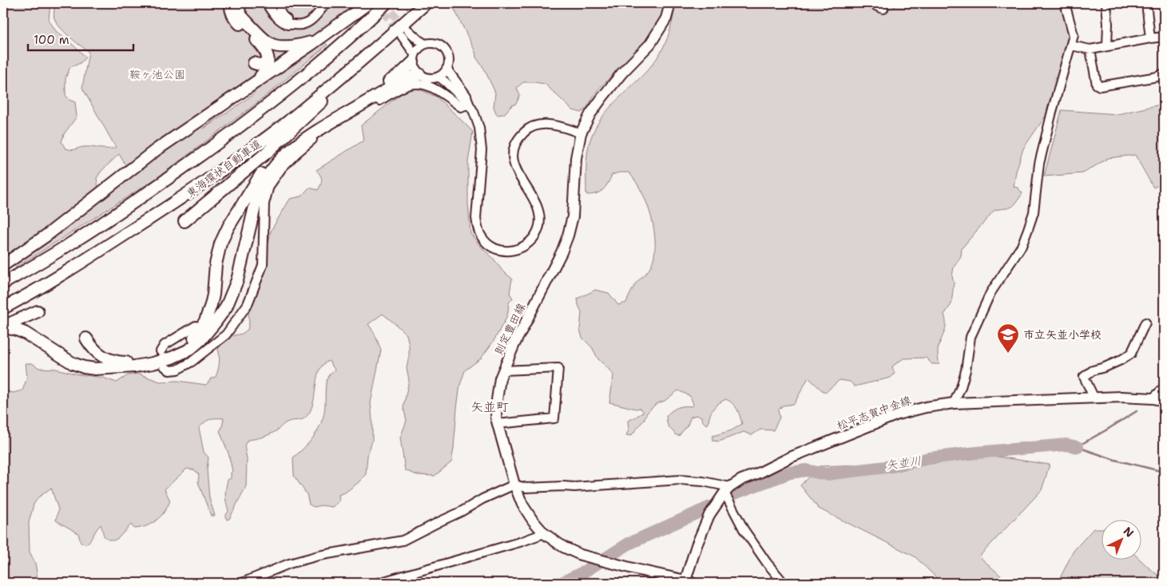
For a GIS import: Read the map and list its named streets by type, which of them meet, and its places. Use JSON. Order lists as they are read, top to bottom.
{
  "streets": {
    "highway": ["東海環状自動車道"],
    "main road": ["則定豊田線", "松平志賀中金線"]
  },
  "crossings": [
    ["則定豊田線", "松平志賀中金線"]
  ],
  "districts": ["矢並町"],
  "water": ["矢並川"],
  "parks": ["鞍ヶ池公園"],
  "places": {
    "school or university": ["市立矢並小学校"]
  },
  "scale_bar": "100 m",
  "north": "top right"
}
